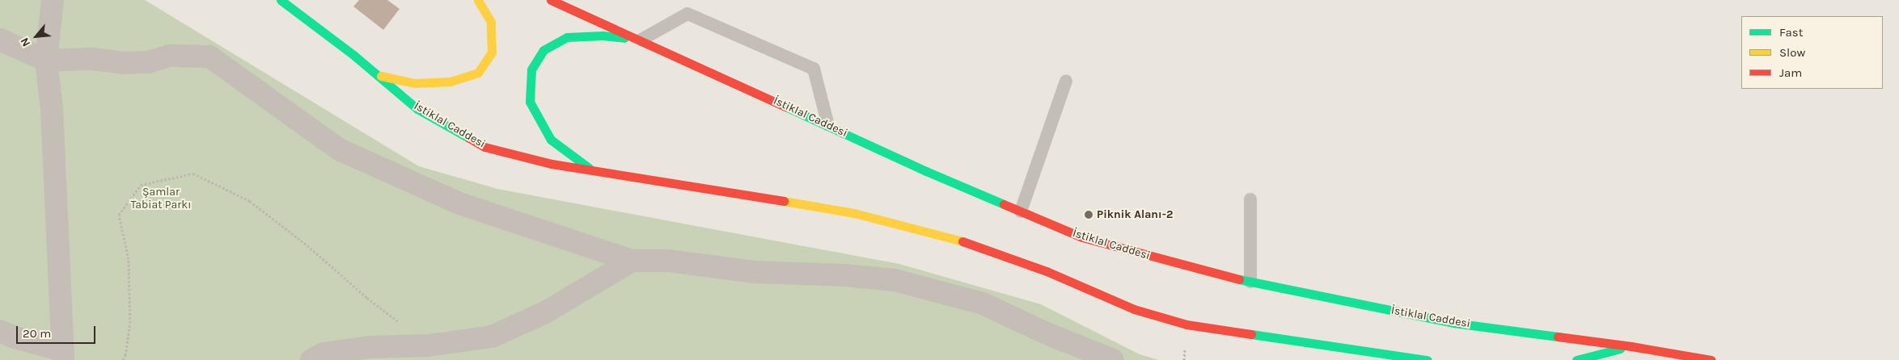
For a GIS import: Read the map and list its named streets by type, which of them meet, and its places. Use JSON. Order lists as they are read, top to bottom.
{
  "streets": {
    "main road": ["İstiklal Caddesi"]
  },
  "parks": ["Şamlar Tabiat Parkı"],
  "places": ["Piknik Alanı-2"],
  "legend": ["Fast", "Slow", "Jam"],
  "scale_bar": "20 m",
  "north": "bottom left"
}
